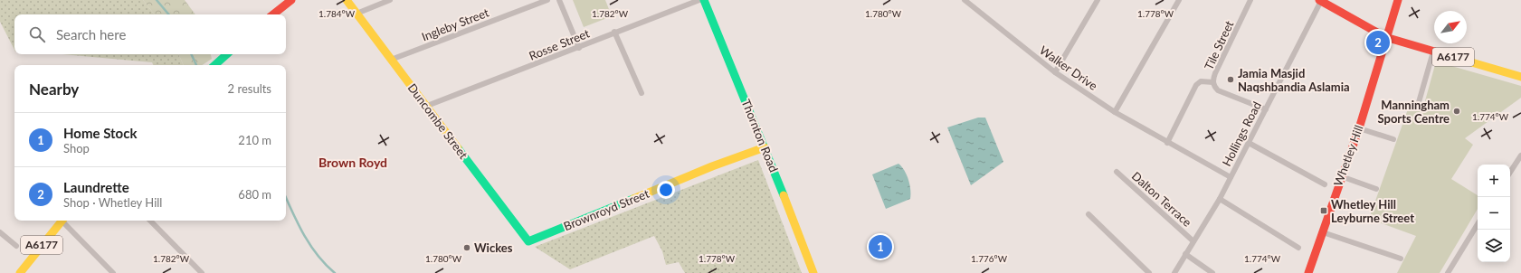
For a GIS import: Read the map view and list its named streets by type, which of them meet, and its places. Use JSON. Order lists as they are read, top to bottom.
{
  "streets": {
    "main road": [
      "A6177",
      "Duncombe Street",
      "Thornton Road",
      "Whetley Hill",
      "Brownroyd Street"
    ],
    "street": [
      "Ingleby Street",
      "Rosse Street",
      "Tile Street",
      "Walker Drive",
      "Hollings Road",
      "Dalton Terrace"
    ]
  },
  "crossings": [
    ["Ingleby Street", "Duncombe Street"],
    ["Rosse Street", "Duncombe Street"],
    ["Tile Street", "Hollings Road"],
    ["A6177", "Hollings Road"],
    ["A6177", "Whetley Hill"],
    ["Walker Drive", "Hollings Road"],
    ["Duncombe Street", "Brownroyd Street"],
    ["Hollings Road", "Dalton Terrace"],
    ["Thornton Road", "Brownroyd Street"]
  ],
  "districts": ["Brown Royd"],
  "places": {
    "other": ["Jamia Masjid Naqshbandia Aslamia", "Manningham Sports Centre", "Wickes"],
    "transit": ["Whetley Hill Leyburne Street"]
  },
  "north": "top right",
  "page": {
    "search": "Search here",
    "pins": ["2", "1"],
    "heading": ["Nearby", "2 results"],
    "list": [
      {
        "mark": "1",
        "name": "Home Stock",
        "note": "Shop",
        "value": "210 m"
      },
      {
        "mark": "2",
        "name": "Laundrette",
        "note": "Shop · Whetley Hill",
        "value": "680 m"
      }
    ],
    "map_buttons": ["+", "−"]
  },
  "coordinates": [
    "1.784°W",
    "1.782°W",
    "1.780°W",
    "1.778°W",
    "1.774°W",
    "1.776°W"
  ]
}
